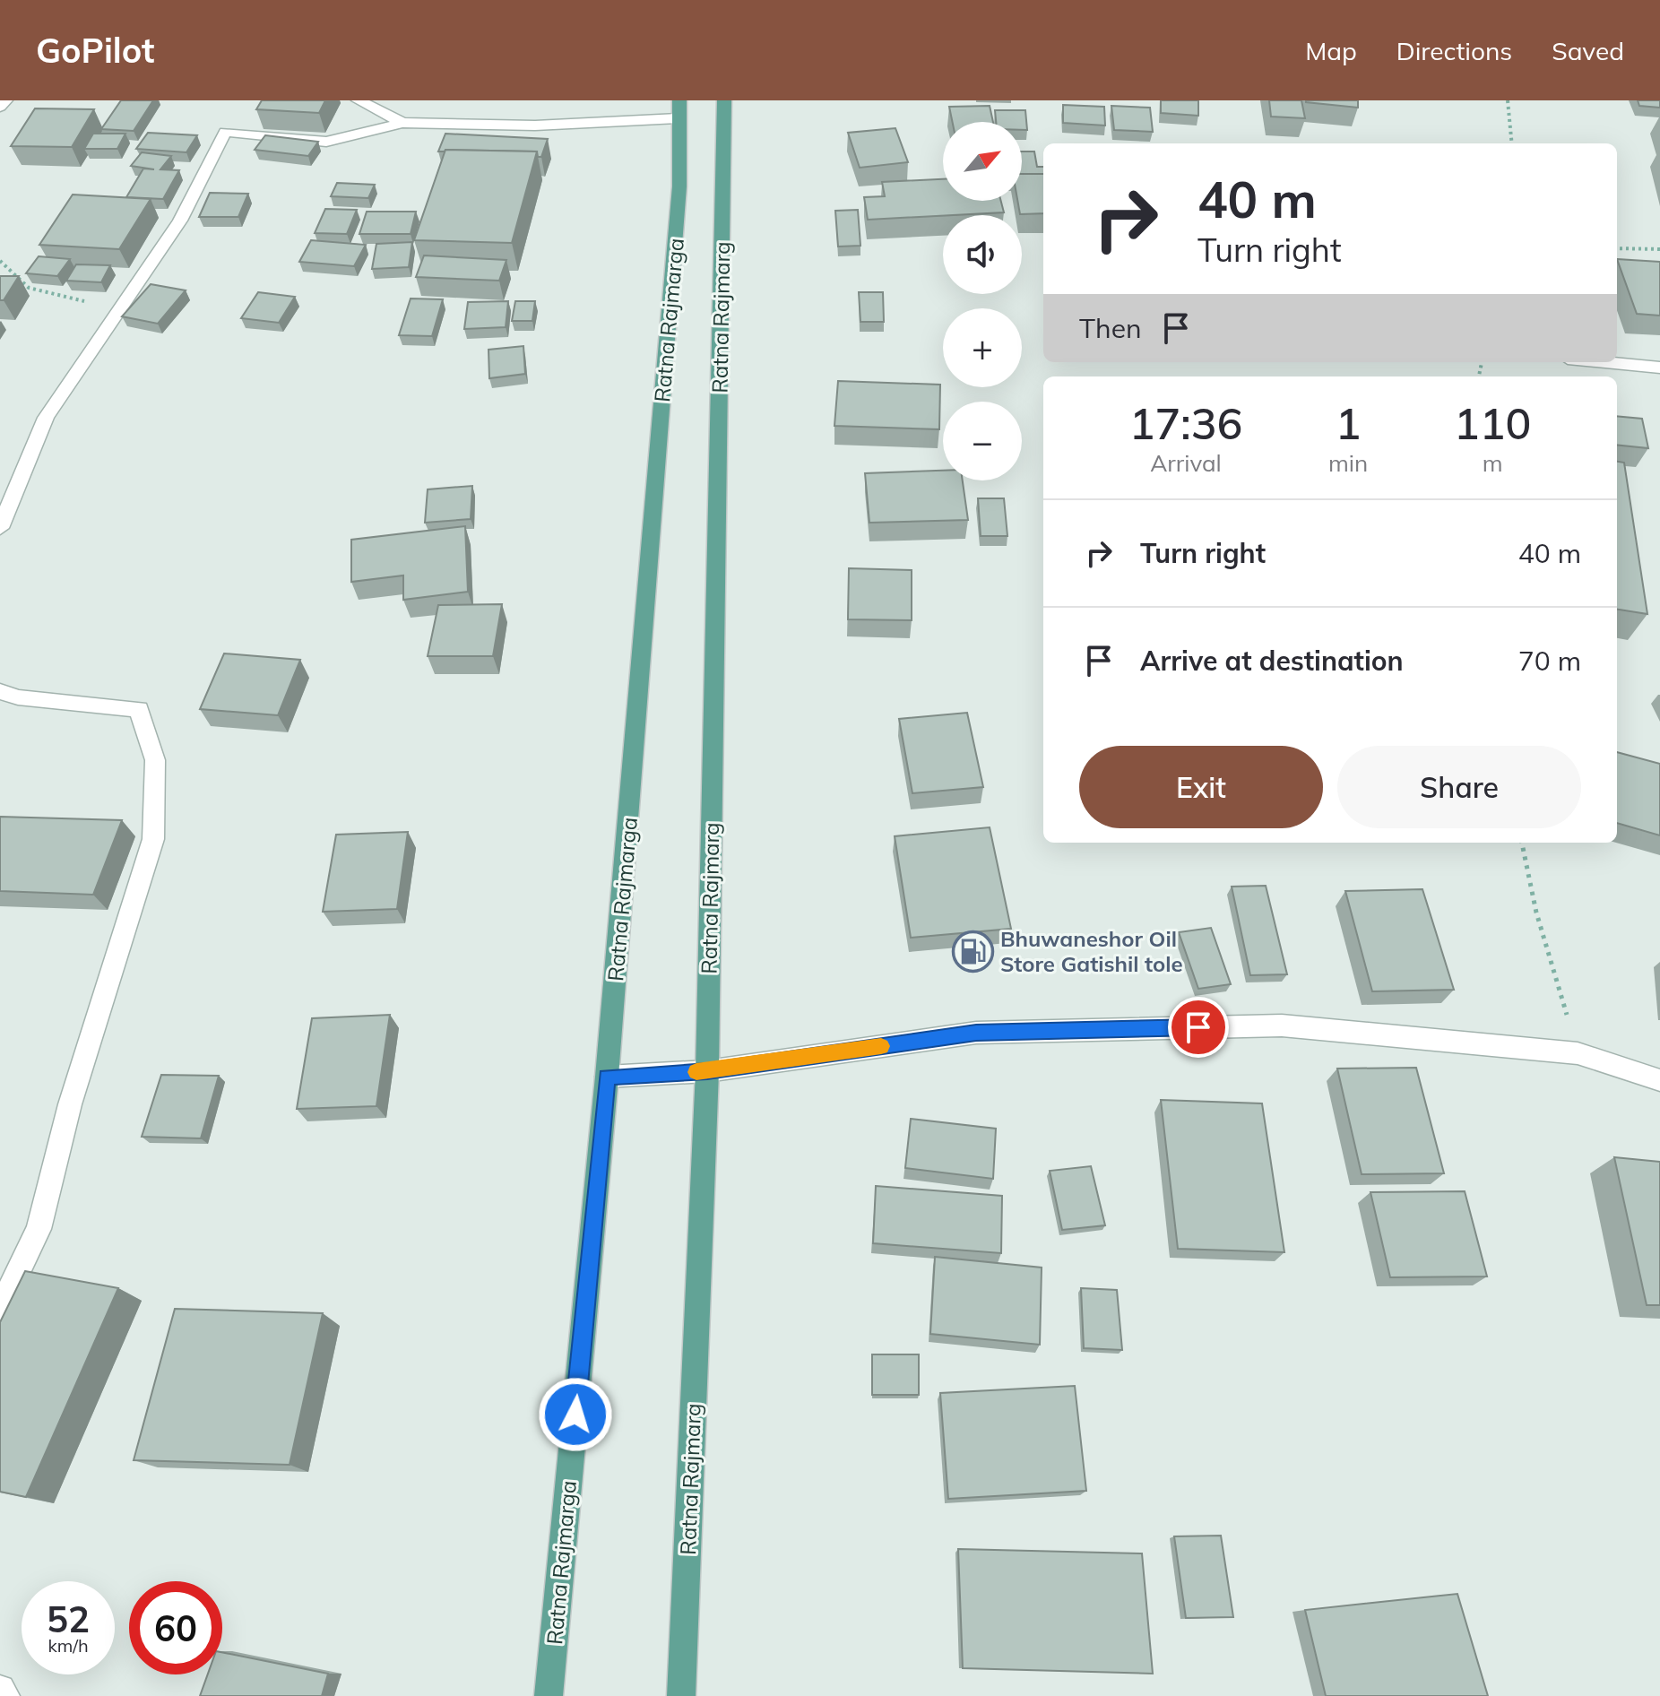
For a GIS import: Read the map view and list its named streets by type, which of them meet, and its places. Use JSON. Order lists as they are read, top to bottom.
{
  "streets": {
    "main road": ["Ratna Rajmarg", "Ratna Rajmarga"]
  },
  "places": {
    "fuel station": ["Bhuwaneshor Oil Store Gatishil tole"]
  },
  "north": "top right",
  "page": {
    "header": "GoPilot",
    "nav": ["Map", "Directions", "Saved"],
    "map_buttons": ["+", "−"],
    "turn": ["40 m", "Turn right"],
    "then": "Then",
    "eta": [
      "17:36",
      "Arrival",
      "1",
      "min",
      "110",
      "m"
    ],
    "list": [
      {
        "name": "Turn right",
        "value": "40 m"
      },
      {
        "name": "Arrive at destination",
        "value": "70 m"
      }
    ],
    "buttons": ["Exit", "Share"],
    "speed": "52 km/h",
    "limit": "60"
  }
}
